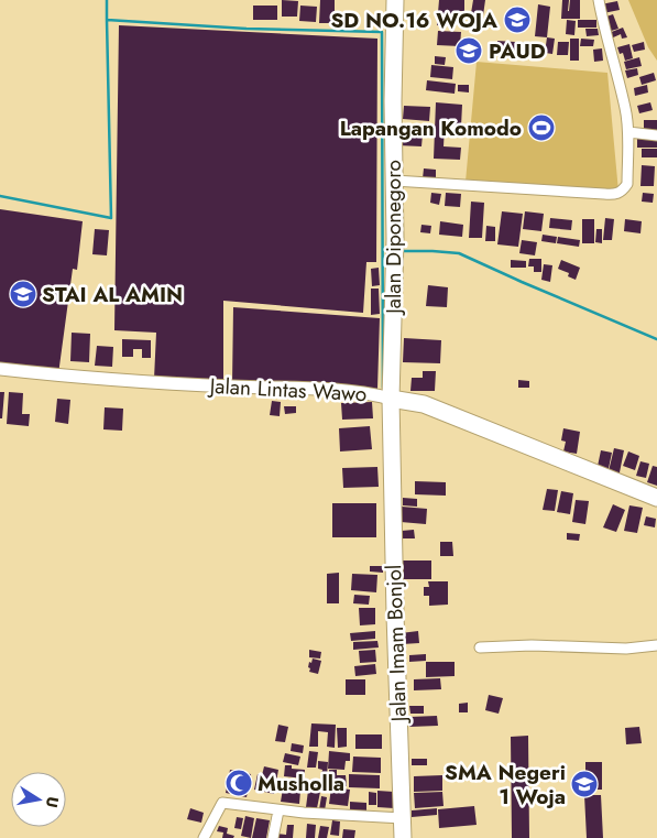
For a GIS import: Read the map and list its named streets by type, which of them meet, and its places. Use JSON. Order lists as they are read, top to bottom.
{
  "streets": {
    "main road": ["Jalan Diponegoro", "Jalan Lintas Wawo", "Jalan Imam Bonjol"]
  },
  "crossings": [
    ["Jalan Diponegoro", "Jalan Lintas Wawo"],
    ["Jalan Diponegoro", "Jalan Imam Bonjol"],
    ["Jalan Lintas Wawo", "Jalan Imam Bonjol"]
  ],
  "places": {
    "school or university": [
      "SD NO.16 WOJA",
      "PAUD",
      "STAI AL AMIN",
      "SMA Negeri 1 Woja"
    ],
    "sports": ["Lapangan Komodo"],
    "mosque": ["Musholla"]
  },
  "north": "right"
}
